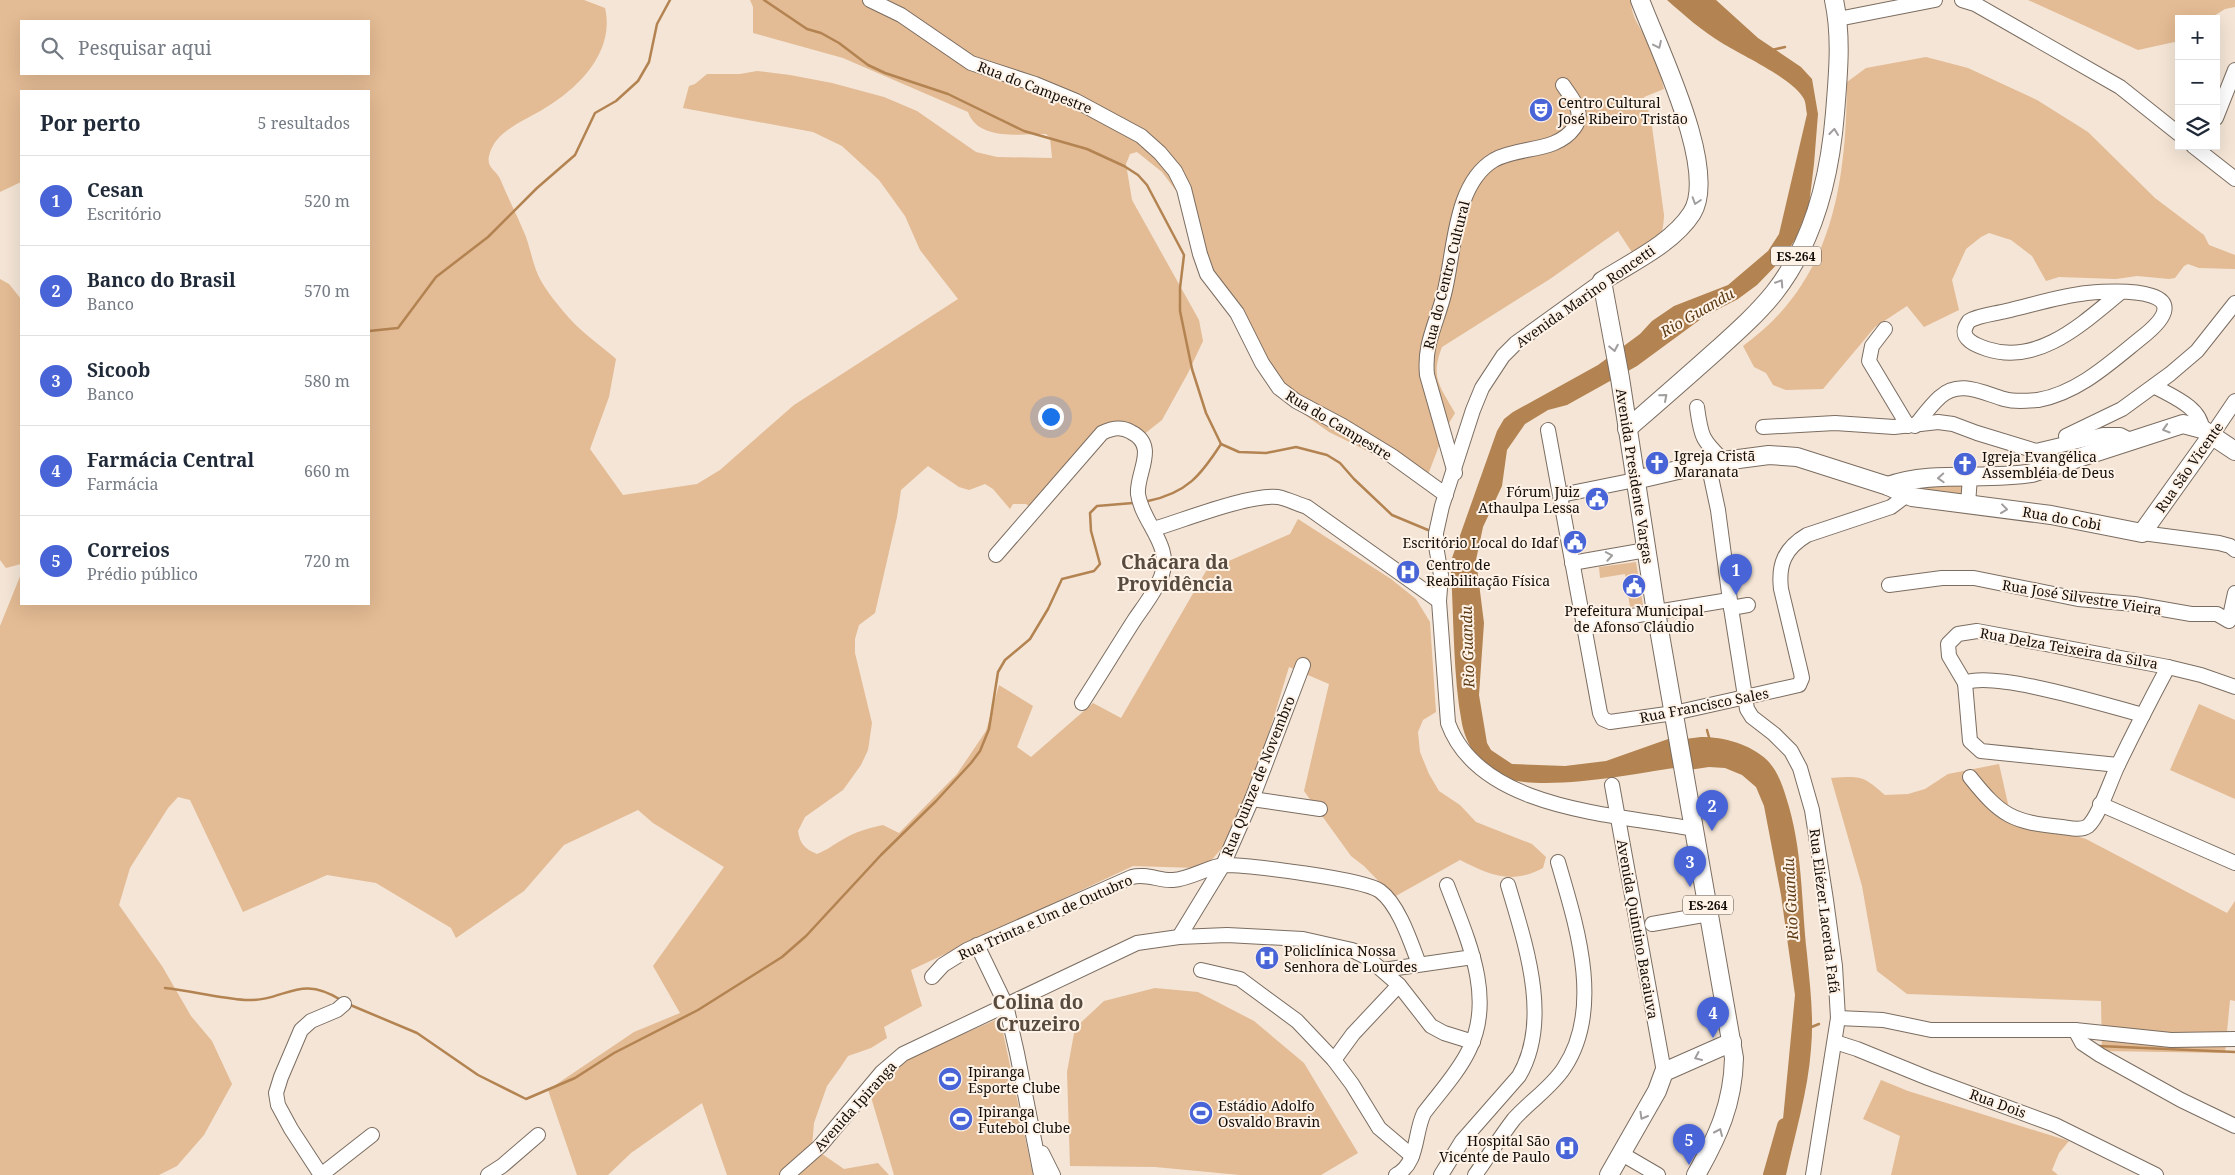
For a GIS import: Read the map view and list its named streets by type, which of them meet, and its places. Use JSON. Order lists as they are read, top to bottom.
{
  "streets": {
    "main road": [
      "ES-264",
      "Avenida Marino Roncetti",
      "Rua São Vicente",
      "Avenida Presidente Vargas",
      "Rua do Cobi"
    ],
    "street": [
      "Rua do Campestre",
      "Rua do Centro Cultural",
      "Rua José Silvestre Vieira",
      "Rua Delza Teixeira da Silva",
      "Rua Francisco Sales",
      "Rua Quinze de Novembro",
      "Rua Eliézer Lacerda Fafá",
      "Rua Trinta e Um de Outubro",
      "Avenida Quintino Bacaiuva",
      "Rua Dois",
      "Avenida Ipiranga"
    ]
  },
  "crossings": [
    ["Rua do Campestre", "Avenida Marino Roncetti"],
    ["ES-264", "Avenida Presidente Vargas"],
    ["Rua do Centro Cultural", "Avenida Marino Roncetti"],
    ["Avenida Marino Roncetti", "Avenida Presidente Vargas"],
    ["Avenida Marino Roncetti", "Avenida Quintino Bacaiuva"],
    ["Rua São Vicente", "Rua do Cobi"],
    ["Avenida Presidente Vargas", "Rua do Cobi"],
    ["Avenida Presidente Vargas", "Rua Francisco Sales"],
    ["Rua do Cobi", "Rua Francisco Sales"],
    ["Rua do Cobi", "Rua Eliézer Lacerda Fafá"],
    ["Rua Francisco Sales", "Rua Eliézer Lacerda Fafá"],
    ["Rua Quinze de Novembro", "Rua Trinta e Um de Outubro"],
    ["Rua Quinze de Novembro", "Avenida Ipiranga"],
    ["Rua Eliézer Lacerda Fafá", "Rua Dois"]
  ],
  "districts": ["Chácara da Providência", "Colina do Cruzeiro"],
  "water": ["Rio Guandu"],
  "places": {
    "theatre": ["Centro Cultural José Ribeiro Tristão"],
    "church": ["Igreja Cristã Maranata", "Igreja Evangélica Assembléia de Deus"],
    "public building": ["Fórum Juiz Athaulpa Lessa", "Escritório Local do Idaf", "Prefeitura Municipal de Afonso Cláudio"],
    "hospital": ["Centro de Reabilitação Física", "Policlínica Nossa Senhora de Lourdes", "Hospital São Vicente de Paulo"],
    "sports": ["Ipiranga Esporte Clube", "Estádio Adolfo Osvaldo Bravin", "Ipiranga Futebol Clube"]
  },
  "page": {
    "map_buttons": ["+", "−"],
    "search": "Pesquisar aqui",
    "heading": ["Por perto", "5 resultados"],
    "list": [
      {
        "mark": "1",
        "name": "Cesan",
        "note": "Escritório",
        "value": "520 m"
      },
      {
        "mark": "2",
        "name": "Banco do Brasil",
        "note": "Banco",
        "value": "570 m"
      },
      {
        "mark": "3",
        "name": "Sicoob",
        "note": "Banco",
        "value": "580 m"
      },
      {
        "mark": "4",
        "name": "Farmácia Central",
        "note": "Farmácia",
        "value": "660 m"
      },
      {
        "mark": "5",
        "name": "Correios",
        "note": "Prédio público",
        "value": "720 m"
      }
    ],
    "pins": [
      "1",
      "2",
      "3",
      "4",
      "5"
    ]
  }
}
